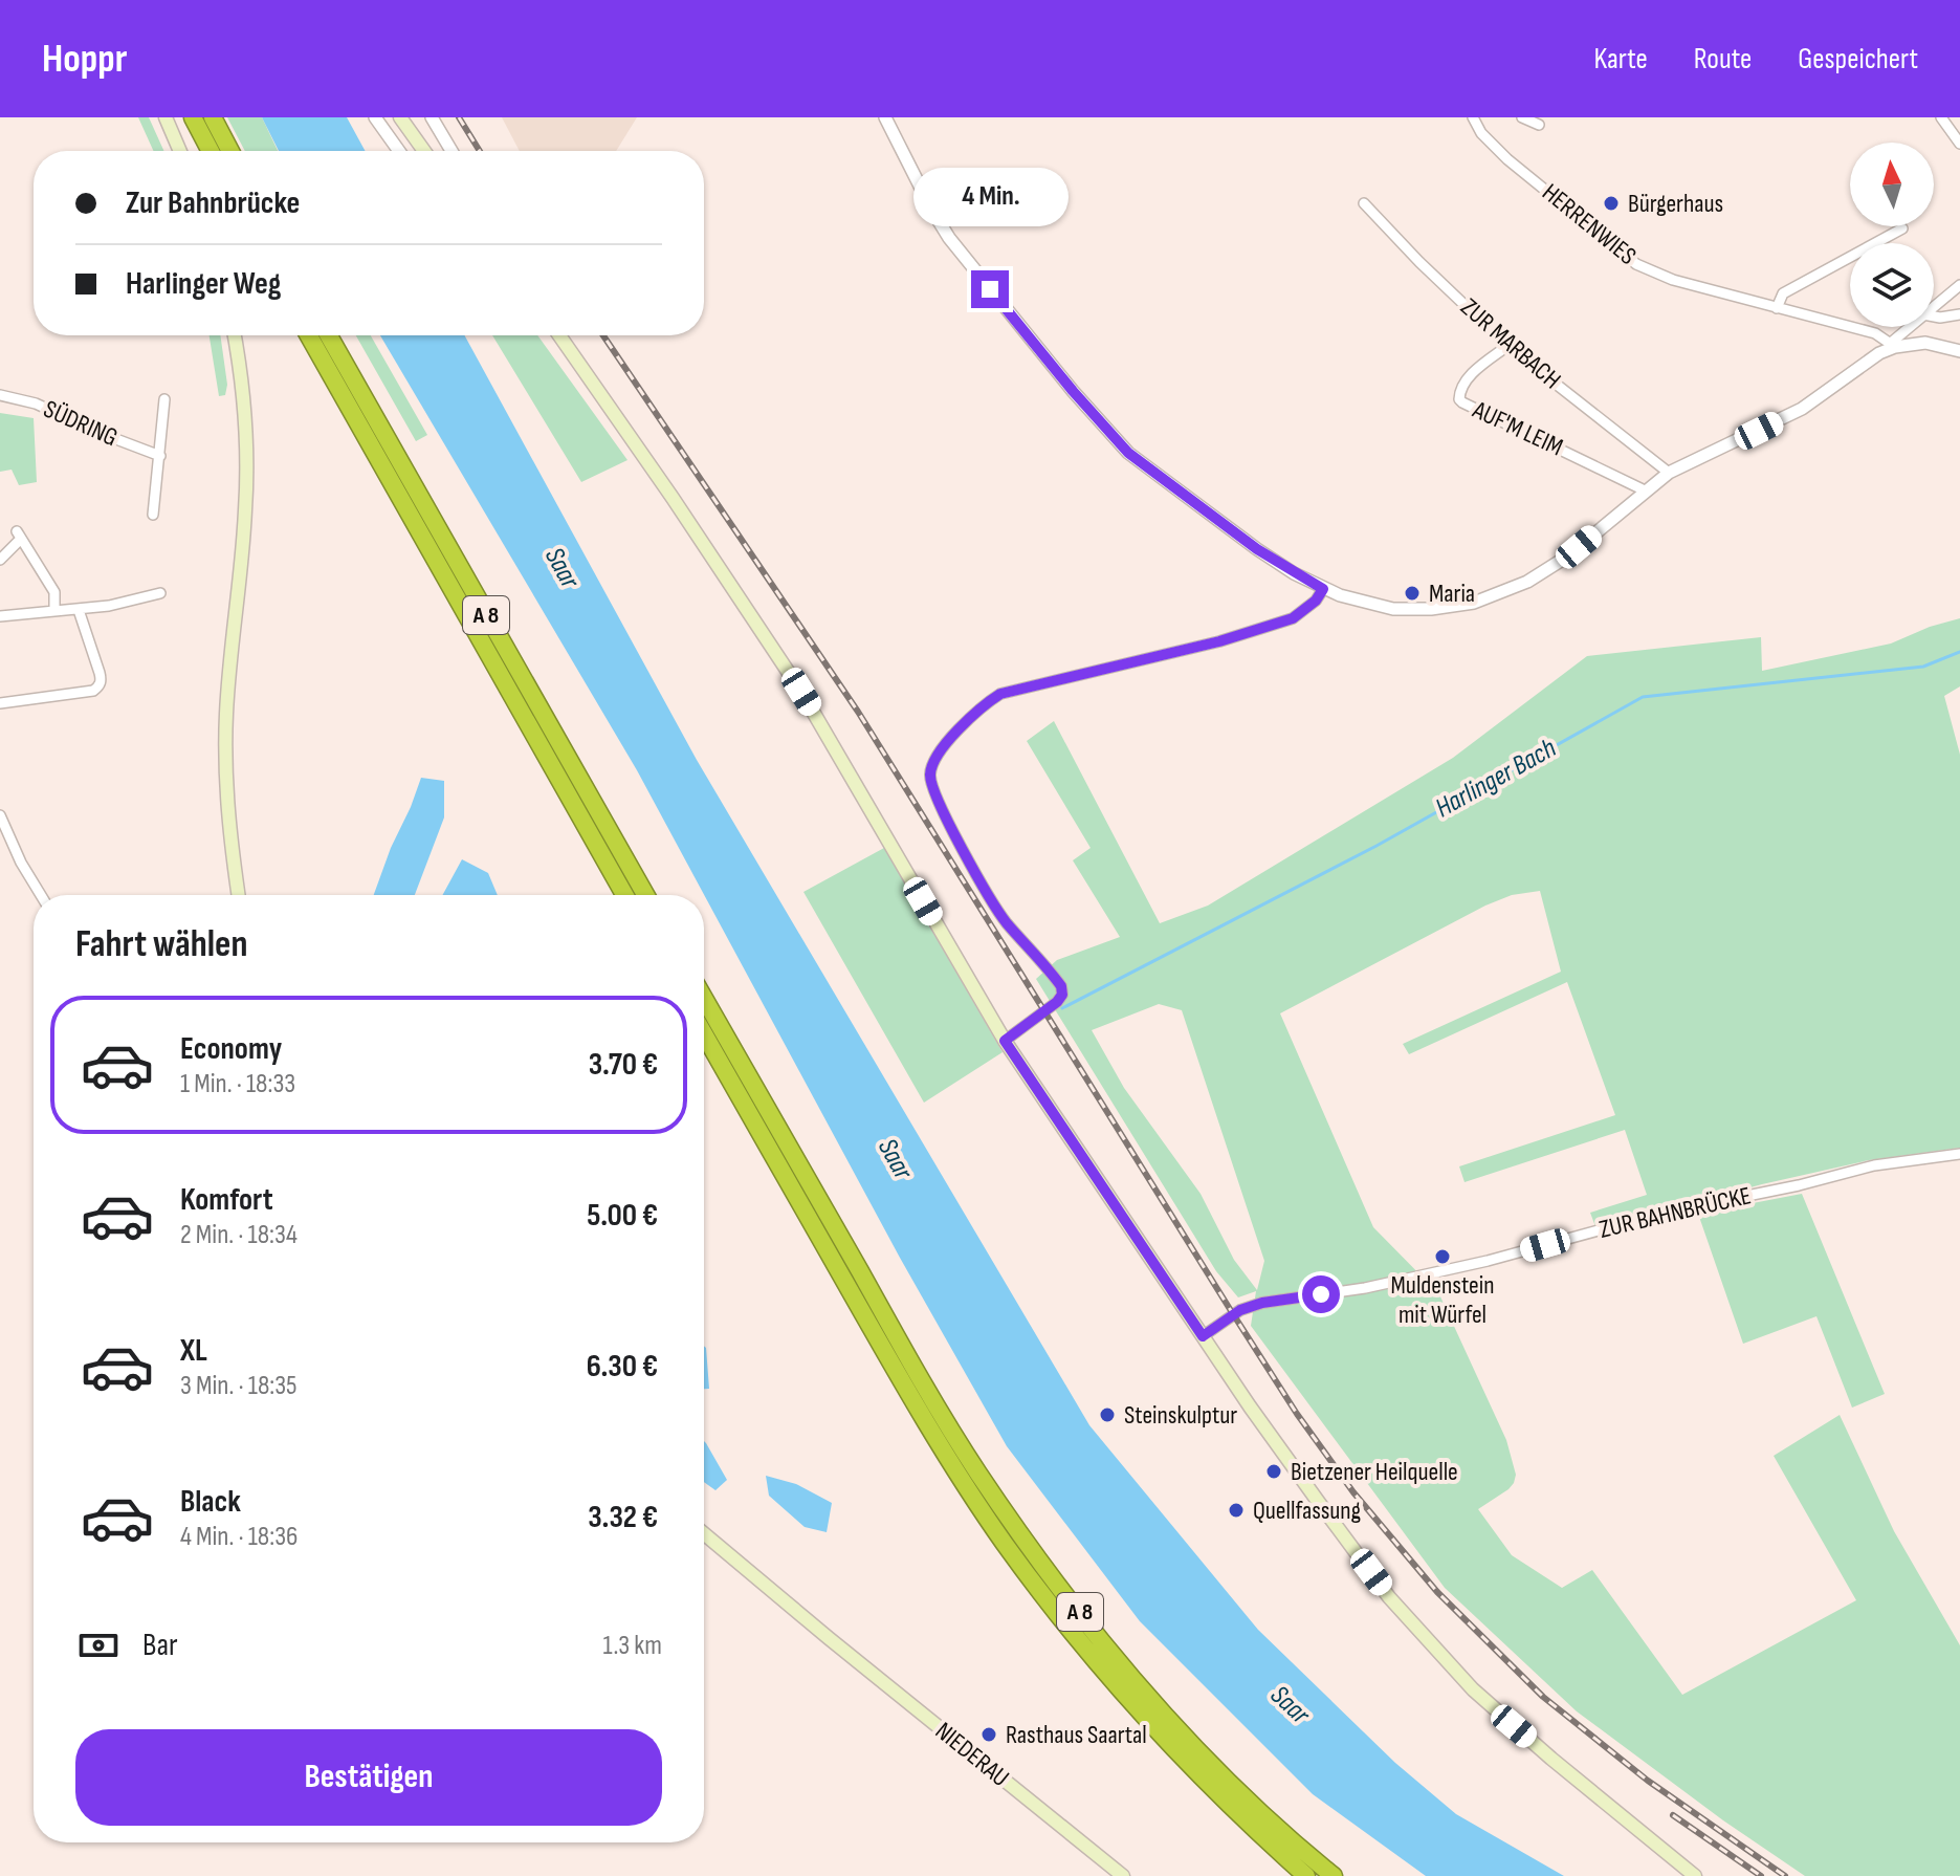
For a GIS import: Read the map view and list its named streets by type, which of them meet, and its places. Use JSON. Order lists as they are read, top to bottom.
{
  "streets": {
    "highway": ["A 8"],
    "main road": ["NIEDERAU"],
    "street": [
      "HERRENWIES",
      "ZUR MARBACH",
      "SÜDRING",
      "AUF'M LEIM",
      "ZUR BAHNBRÜCKE"
    ]
  },
  "crossings": [
    ["ZUR MARBACH", "AUF'M LEIM"]
  ],
  "water": ["Saar", "Harlinger Bach"],
  "places": [
    "Bürgerhaus",
    "Maria",
    "Muldenstein mit Würfel",
    "Steinskulptur",
    "Bietzener Heilquelle",
    "Quellfassung",
    "Rasthaus Saartal"
  ],
  "north": "top",
  "page": {
    "header": "Hoppr",
    "nav": ["Karte", "Route", "Gespeichert"],
    "banner": ["Zur Bahnbrücke", "Harlinger Weg"],
    "bubble": "4 Min.",
    "heading": "Fahrt wählen",
    "list": [
      {
        "name": "Economy",
        "note": "1 Min. · 18:33",
        "value": "3.70 €"
      },
      {
        "name": "Komfort",
        "note": "2 Min. · 18:34",
        "value": "5.00 €"
      },
      {
        "name": "XL",
        "note": "3 Min. · 18:35",
        "value": "6.30 €"
      },
      {
        "name": "Black",
        "note": "4 Min. · 18:36",
        "value": "3.32 €"
      }
    ],
    "pay": ["Bar", "1.3 km"],
    "buttons": "Bestätigen"
  }
}
